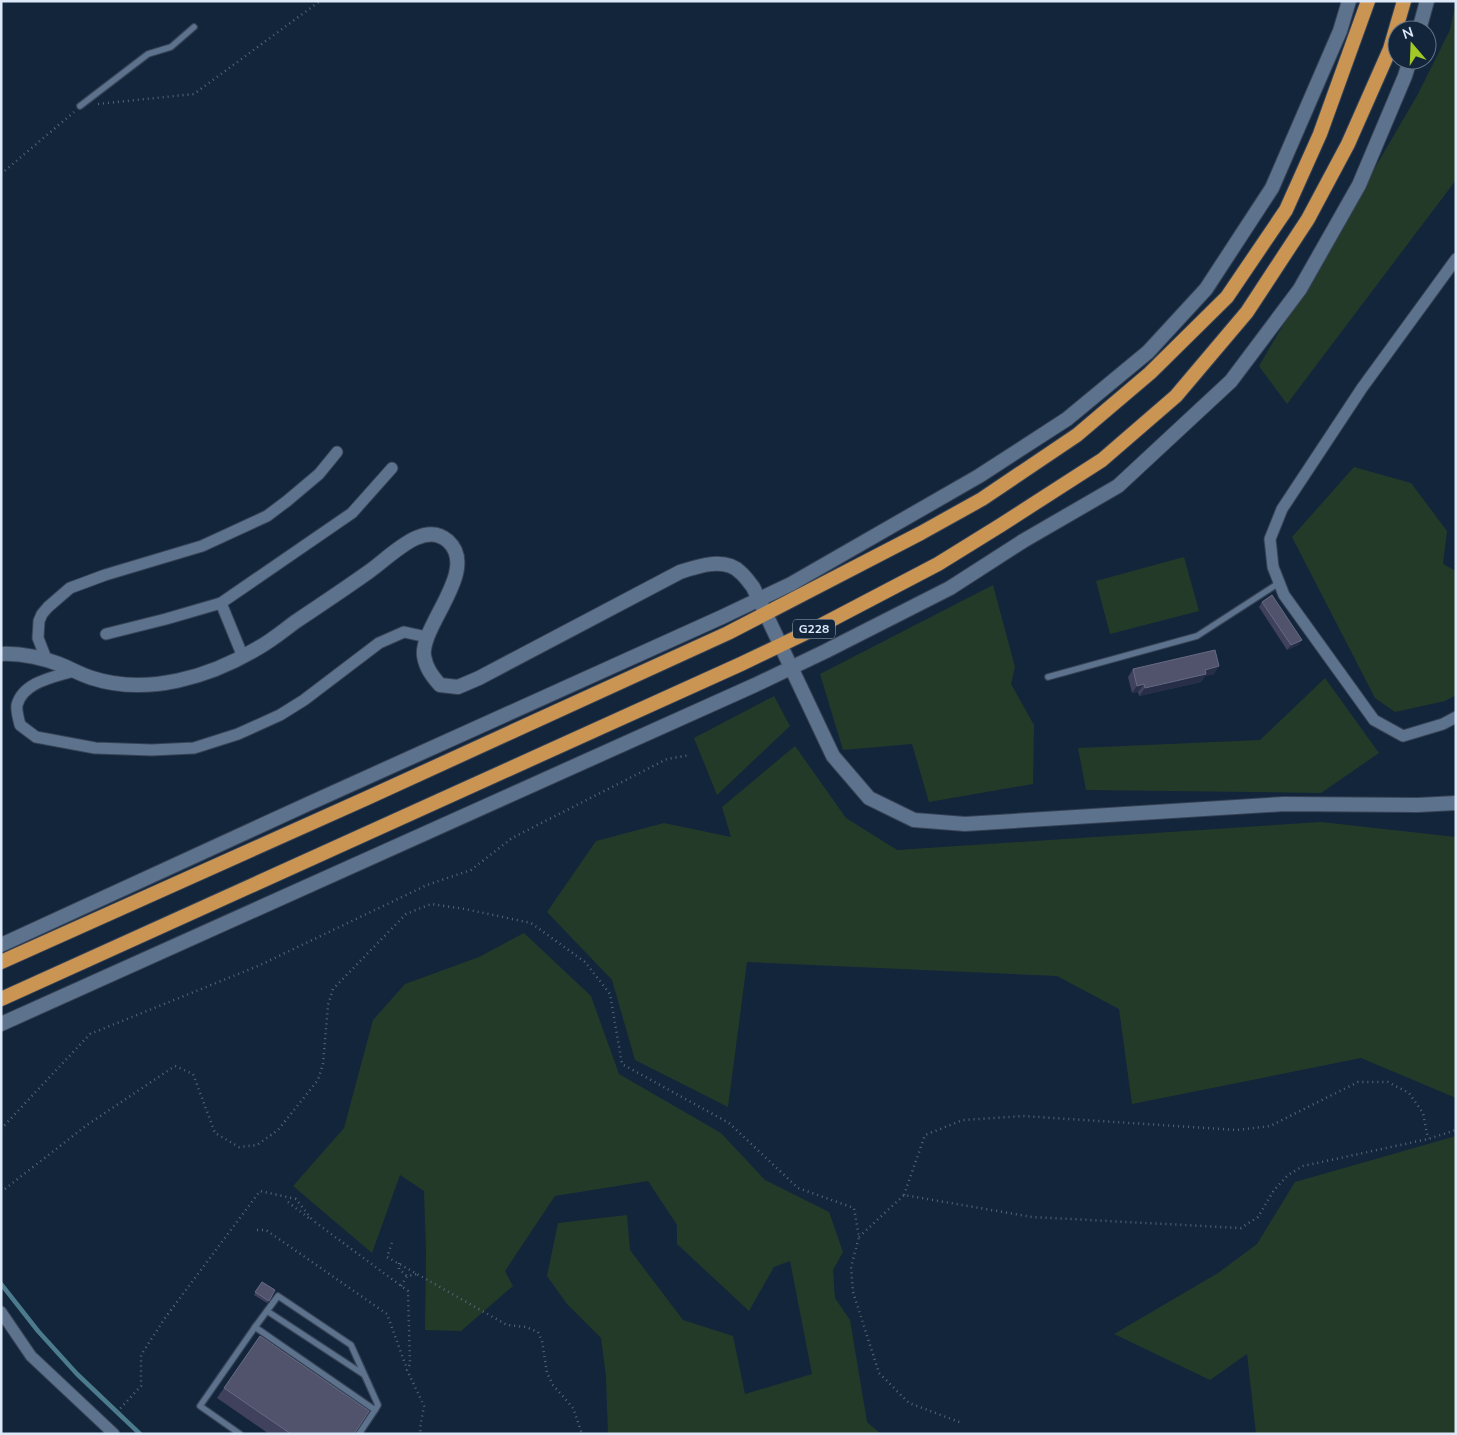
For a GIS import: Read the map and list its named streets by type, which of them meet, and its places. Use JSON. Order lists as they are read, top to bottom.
{
  "streets": {
    "highway": ["G228"]
  },
  "north": "top"
}
